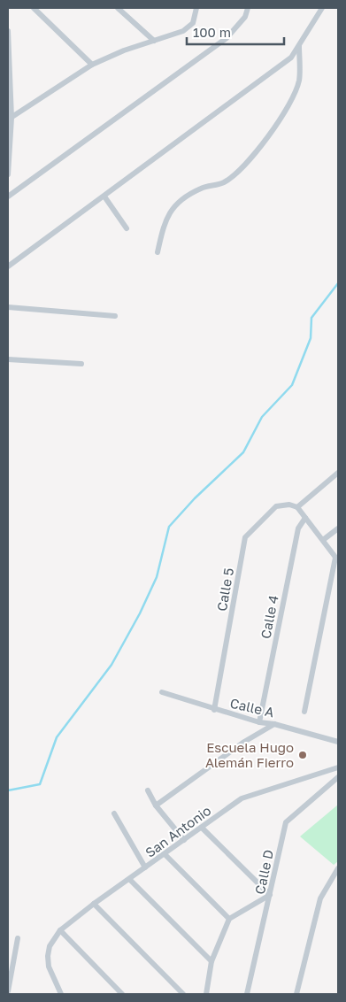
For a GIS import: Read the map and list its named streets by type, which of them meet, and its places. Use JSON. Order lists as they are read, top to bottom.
{
  "streets": {
    "street": [
      "Calle 5",
      "Calle 4",
      "Calle A",
      "San Antonio",
      "Calle D"
    ]
  },
  "crossings": [
    ["Calle 5", "Calle A"],
    ["Calle 4", "Calle A"]
  ],
  "places": ["Escuela Hugo Alemán Fierro"],
  "scale_bar": "100 m"
}
